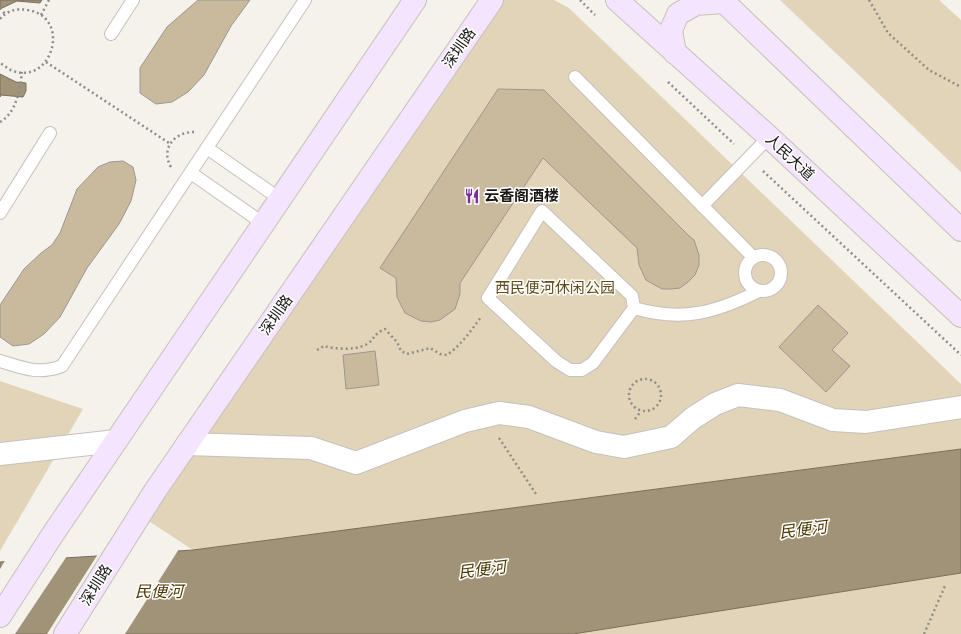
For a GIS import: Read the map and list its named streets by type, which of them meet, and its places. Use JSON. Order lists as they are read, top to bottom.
{
  "streets": {
    "street": ["深圳路", "人民大道"]
  },
  "water": ["民便河"],
  "parks": ["西民便河休闲公园"],
  "places": {
    "restaurant": ["云香阁酒楼"]
  }
}
